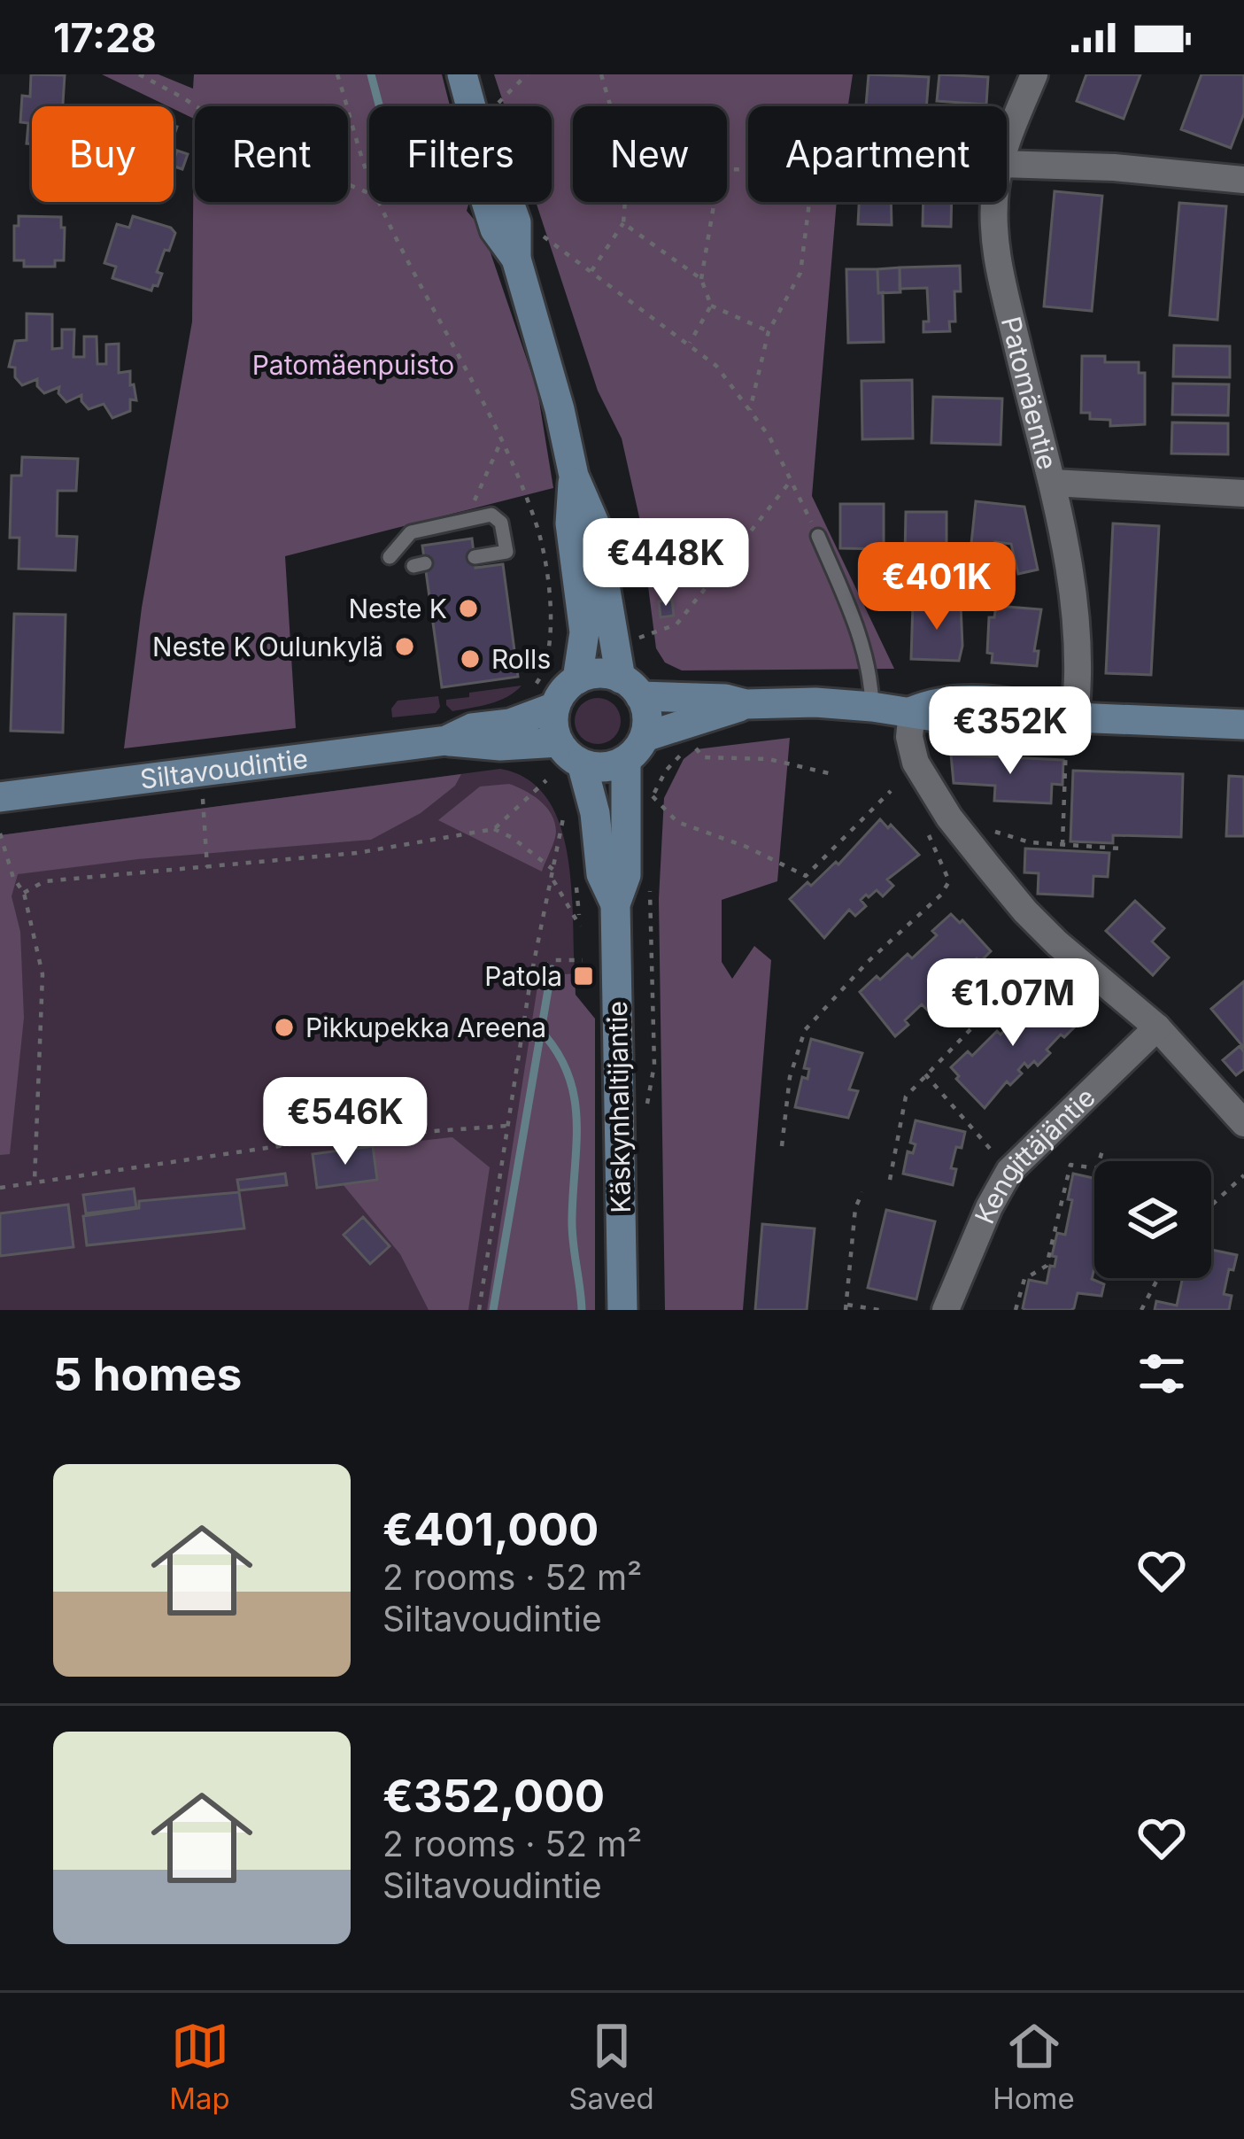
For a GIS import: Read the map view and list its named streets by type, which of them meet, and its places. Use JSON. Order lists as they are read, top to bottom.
{
  "streets": {
    "main road": ["Siltavoudintie", "Käskynhaltijantie"],
    "street": ["Patomäentie", "Kengittäjäntie"]
  },
  "crossings": [
    ["Siltavoudintie", "Käskynhaltijantie"]
  ],
  "parks": ["Patomäenpuisto"],
  "places": {
    "other": [
      "Neste K",
      "Neste K Oulunkylä",
      "Rolls",
      "Pikkupekka Areena"
    ],
    "transit": ["Patola"]
  },
  "page": {
    "status": "17:28",
    "chip": [
      "Buy",
      "Rent",
      "Filters",
      "New",
      "Apartment"
    ],
    "price": [
      "€448K",
      "€401K",
      "€352K",
      "€1.07M",
      "€546K"
    ],
    "heading": "5 homes",
    "list": [
      {
        "name": "€401,000",
        "note": "2 rooms · 52 m² · Siltavoudintie"
      },
      {
        "name": "€352,000",
        "note": "2 rooms · 52 m² · Siltavoudintie"
      }
    ],
    "tabs": ["Map", "Saved", "Home"]
  }
}
